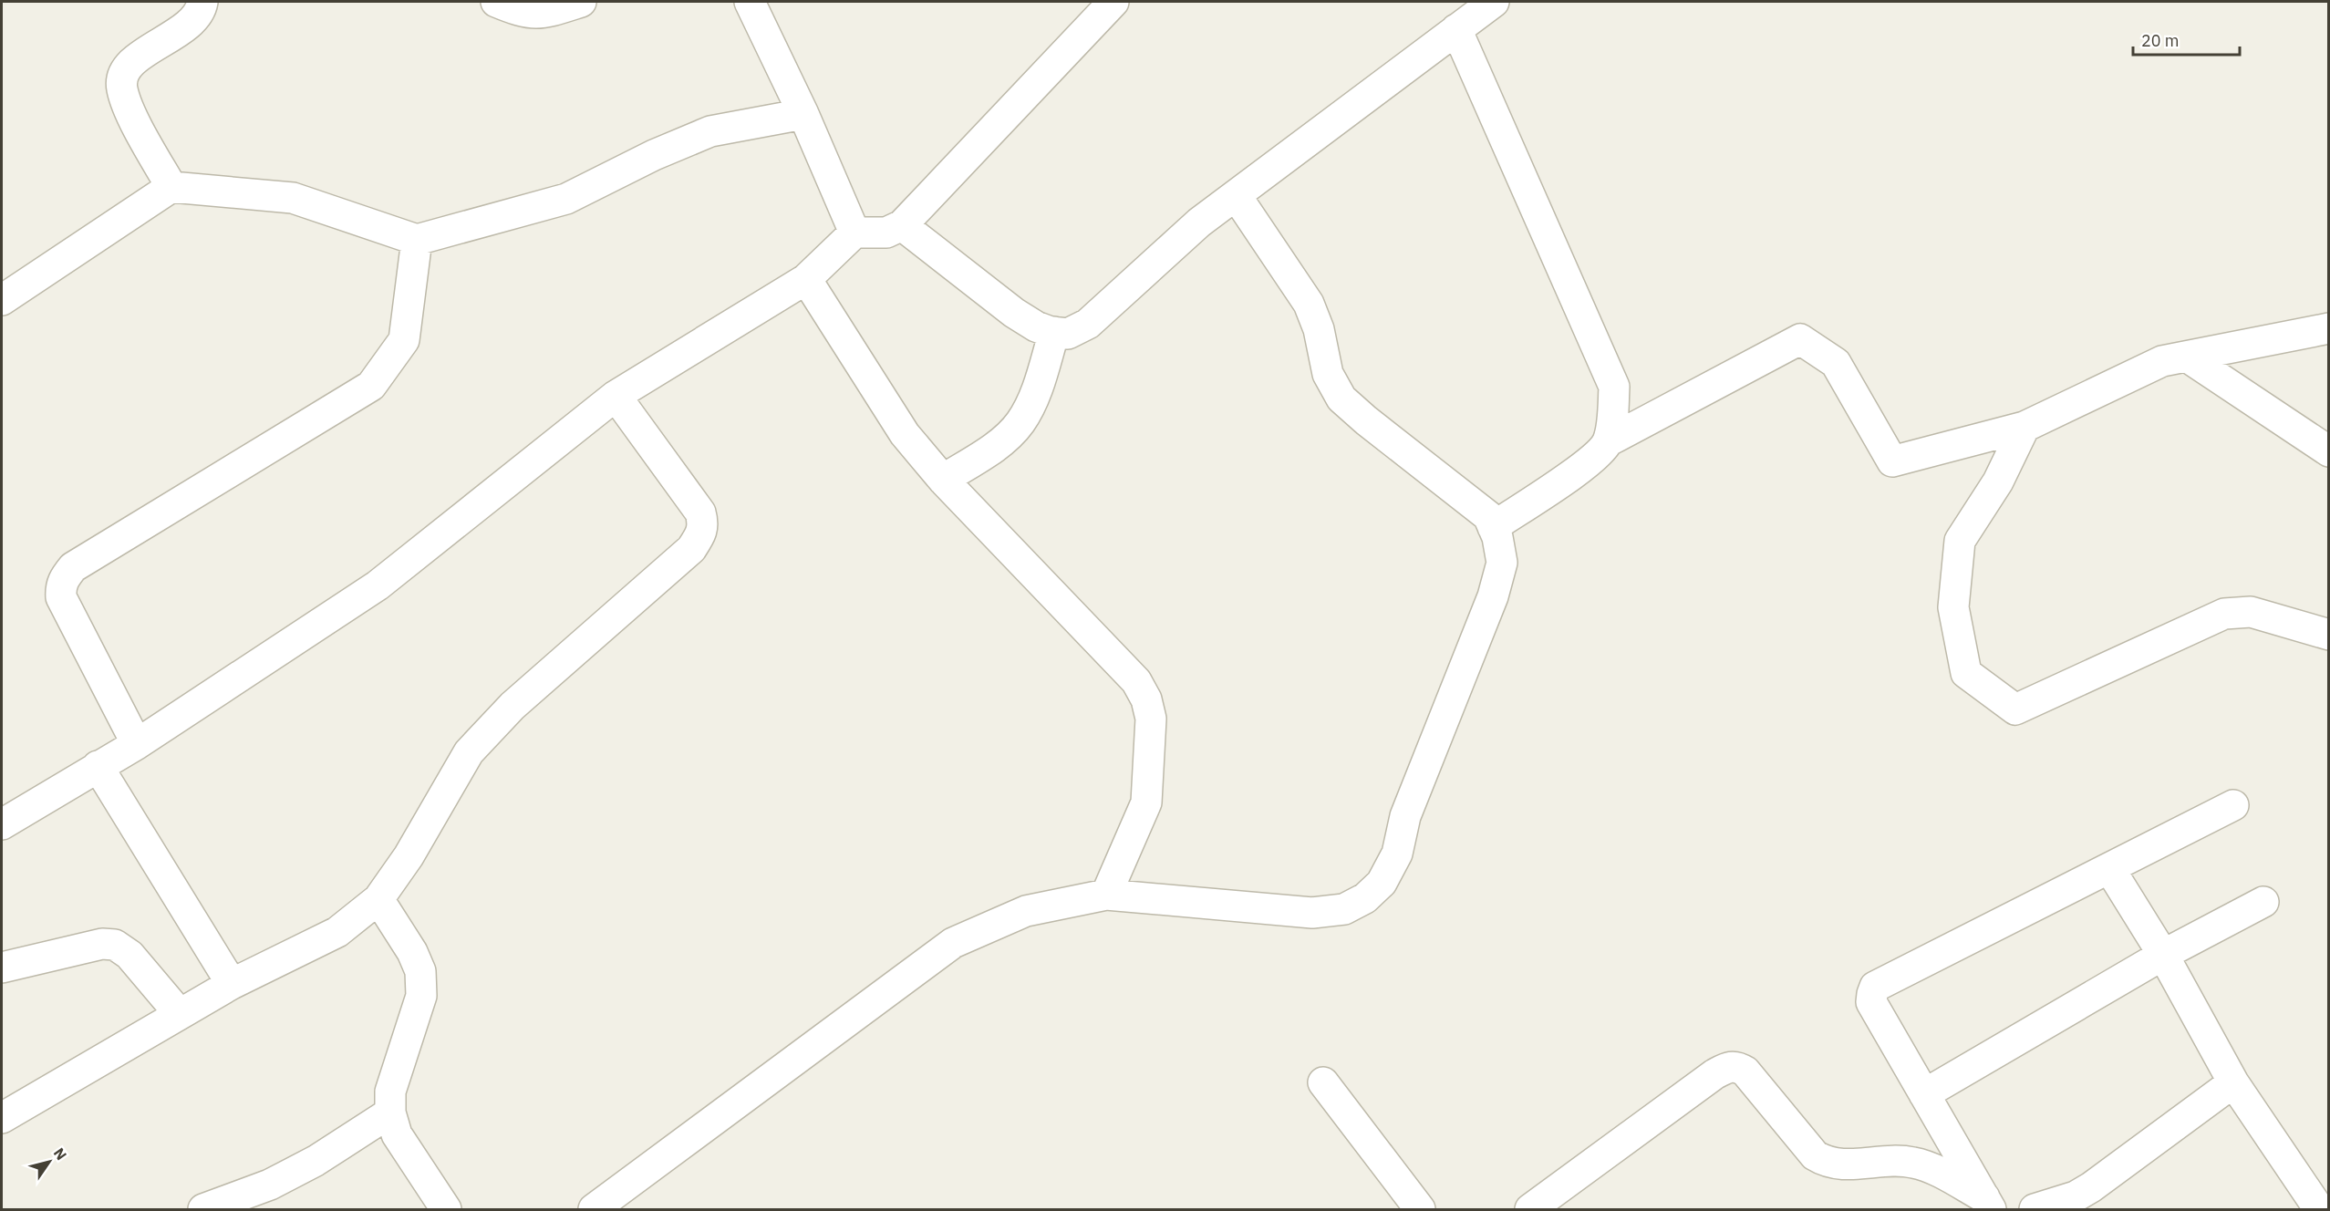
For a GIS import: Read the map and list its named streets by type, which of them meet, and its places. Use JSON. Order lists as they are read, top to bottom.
{
  "scale_bar": "20 m",
  "north": "top right"
}
